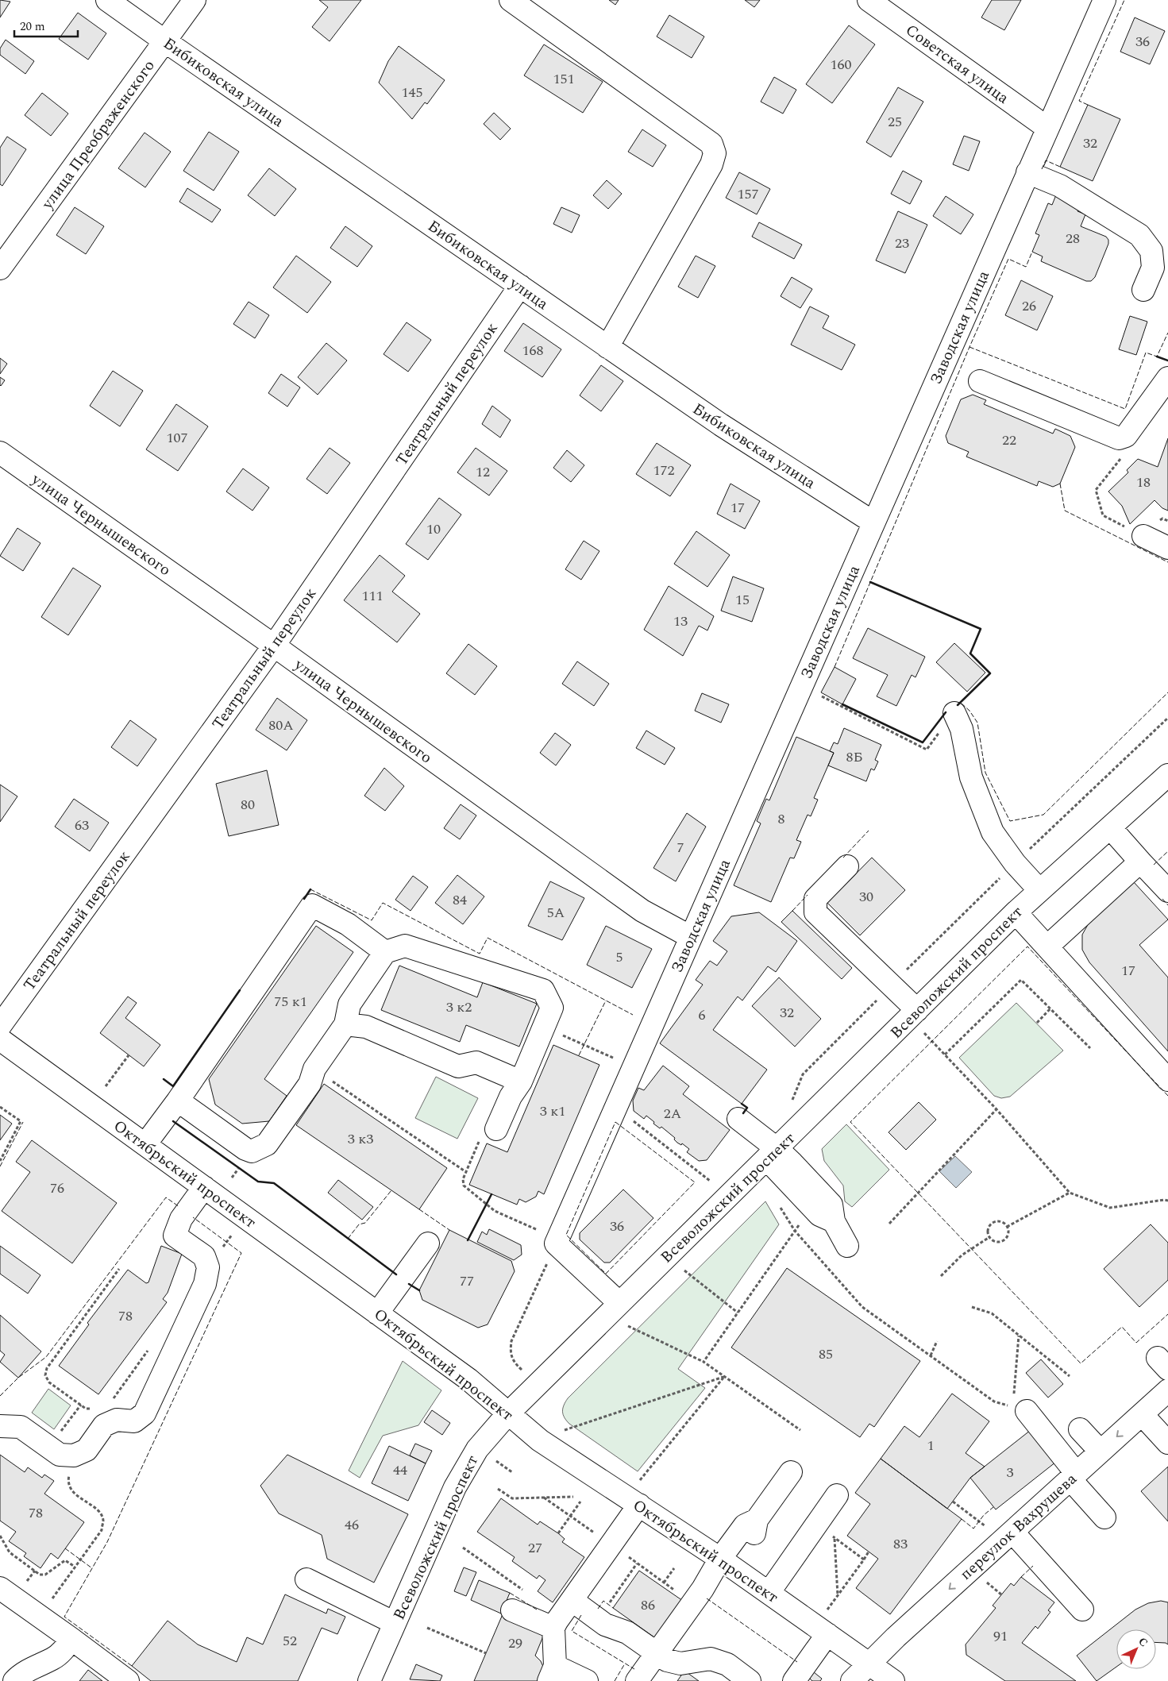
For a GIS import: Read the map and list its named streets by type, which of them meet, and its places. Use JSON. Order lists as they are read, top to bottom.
{
  "streets": {
    "street": [
      "Советская улица",
      "Бибиковская улица",
      "улица Преображенского",
      "Заводская улица",
      "Театральный переулок",
      "улица Чернышевского",
      "Всеволожский проспект",
      "Октябрьский проспект",
      "переулок Вахрушева"
    ]
  },
  "crossings": [
    ["Советская улица", "Заводская улица"],
    ["Бибиковская улица", "улица Преображенского"],
    ["Бибиковская улица", "Заводская улица"],
    ["Бибиковская улица", "Театральный переулок"],
    ["Заводская улица", "улица Чернышевского"],
    ["Театральный переулок", "улица Чернышевского"],
    ["Всеволожский проспект", "Октябрьский проспект"],
    ["Октябрьский проспект", "переулок Вахрушева"]
  ],
  "house_numbers": [
    "36",
    "160",
    "151",
    "145",
    "25",
    "32",
    "157",
    "28",
    "23",
    "26",
    "168",
    "107",
    "22",
    "172",
    "12",
    "18",
    "17",
    "10",
    "111",
    "15",
    "13",
    "80А",
    "8Б",
    "80",
    "8",
    "63",
    "7",
    "30",
    "84",
    "5А",
    "5",
    "17",
    "75 к1",
    "3 к2",
    "32",
    "6",
    "3 к1",
    "2А",
    "3 к3",
    "76",
    "36",
    "77",
    "78",
    "85",
    "1",
    "44",
    "3",
    "78",
    "46",
    "83",
    "27",
    "86",
    "91",
    "52",
    "29"
  ],
  "scale_bar": "20 m",
  "north": "top right"
}
